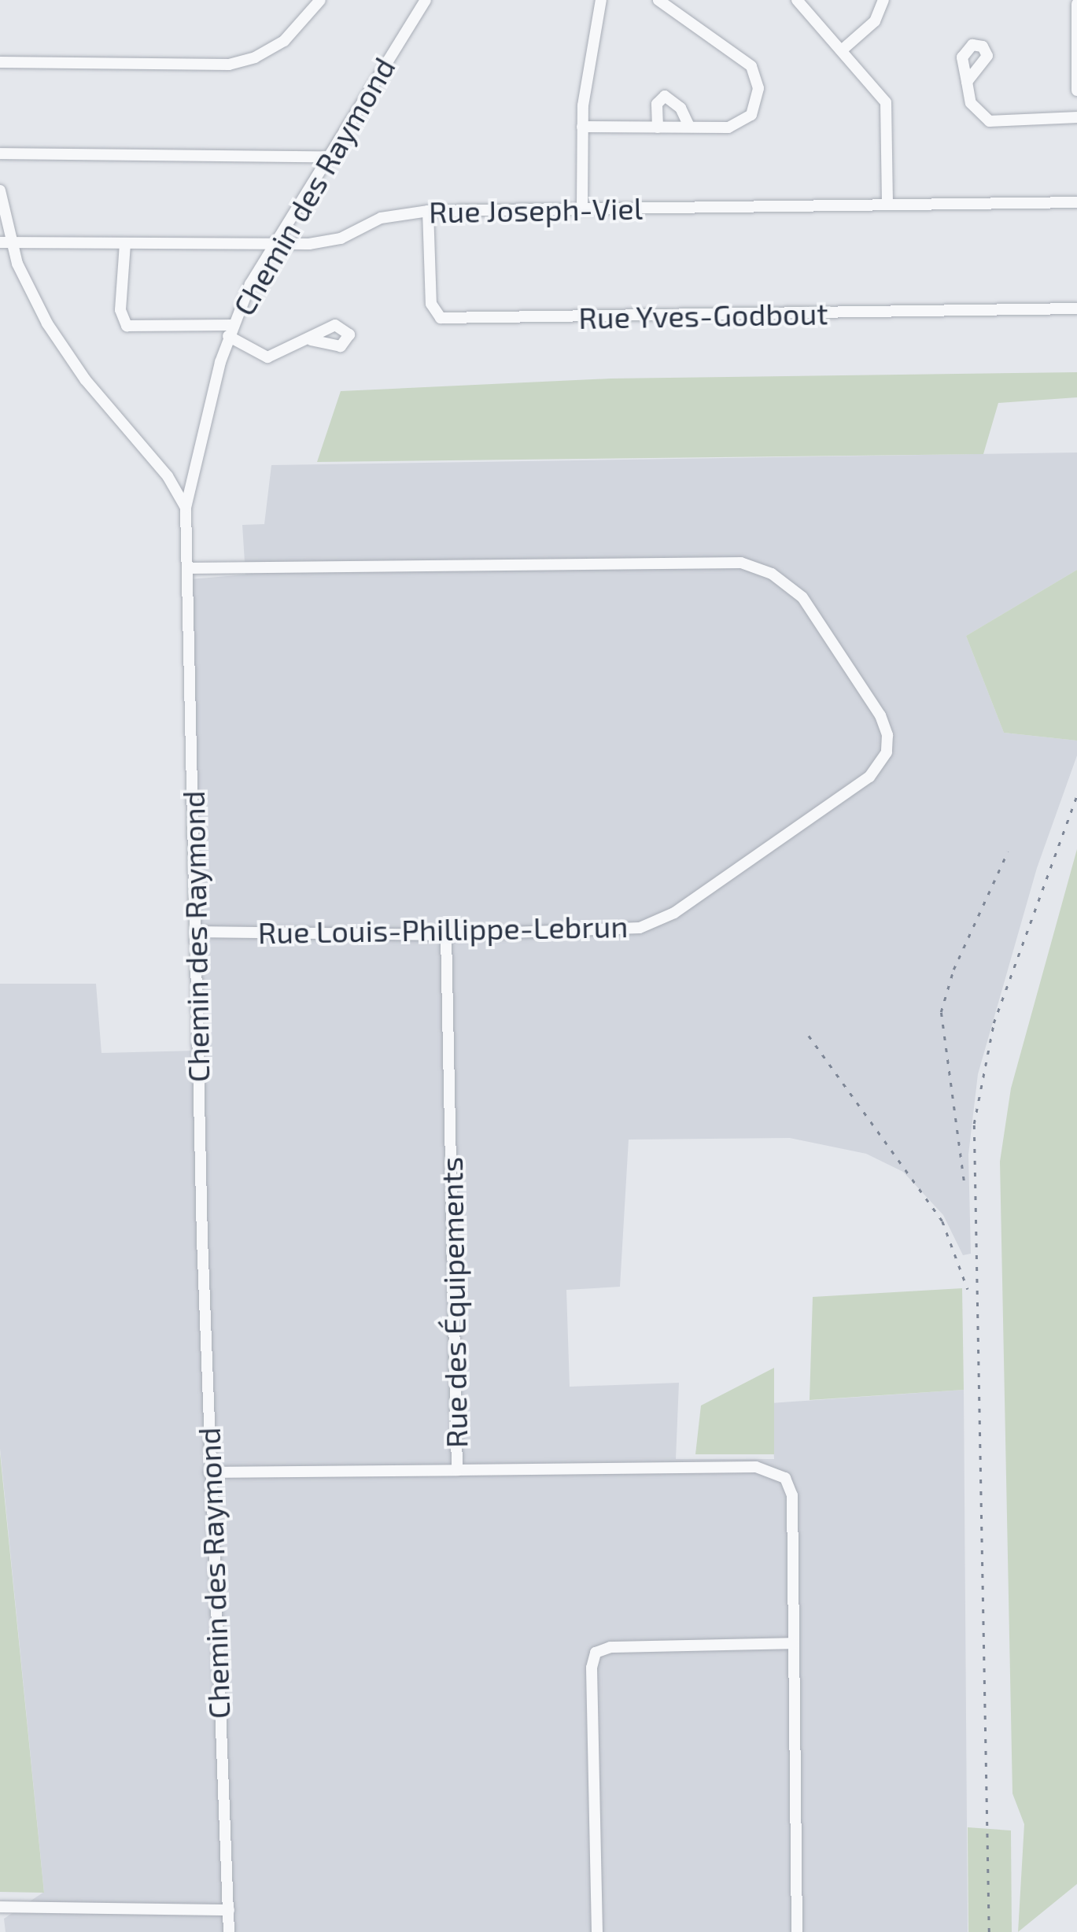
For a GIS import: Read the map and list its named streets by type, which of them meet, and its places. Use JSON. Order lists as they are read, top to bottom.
{
  "streets": {
    "street": [
      "Chemin des Raymond",
      "Rue Joseph-Viel",
      "Rue Yves-Godbout",
      "Rue Louis-Phillippe-Lebrun",
      "Rue des Équipements"
    ]
  },
  "crossings": [
    ["Chemin des Raymond", "Rue Joseph-Viel"],
    ["Chemin des Raymond", "Rue Louis-Phillippe-Lebrun"],
    ["Chemin des Raymond", "Rue des Équipements"],
    ["Rue Joseph-Viel", "Rue Yves-Godbout"],
    ["Rue Louis-Phillippe-Lebrun", "Rue des Équipements"]
  ]
}
